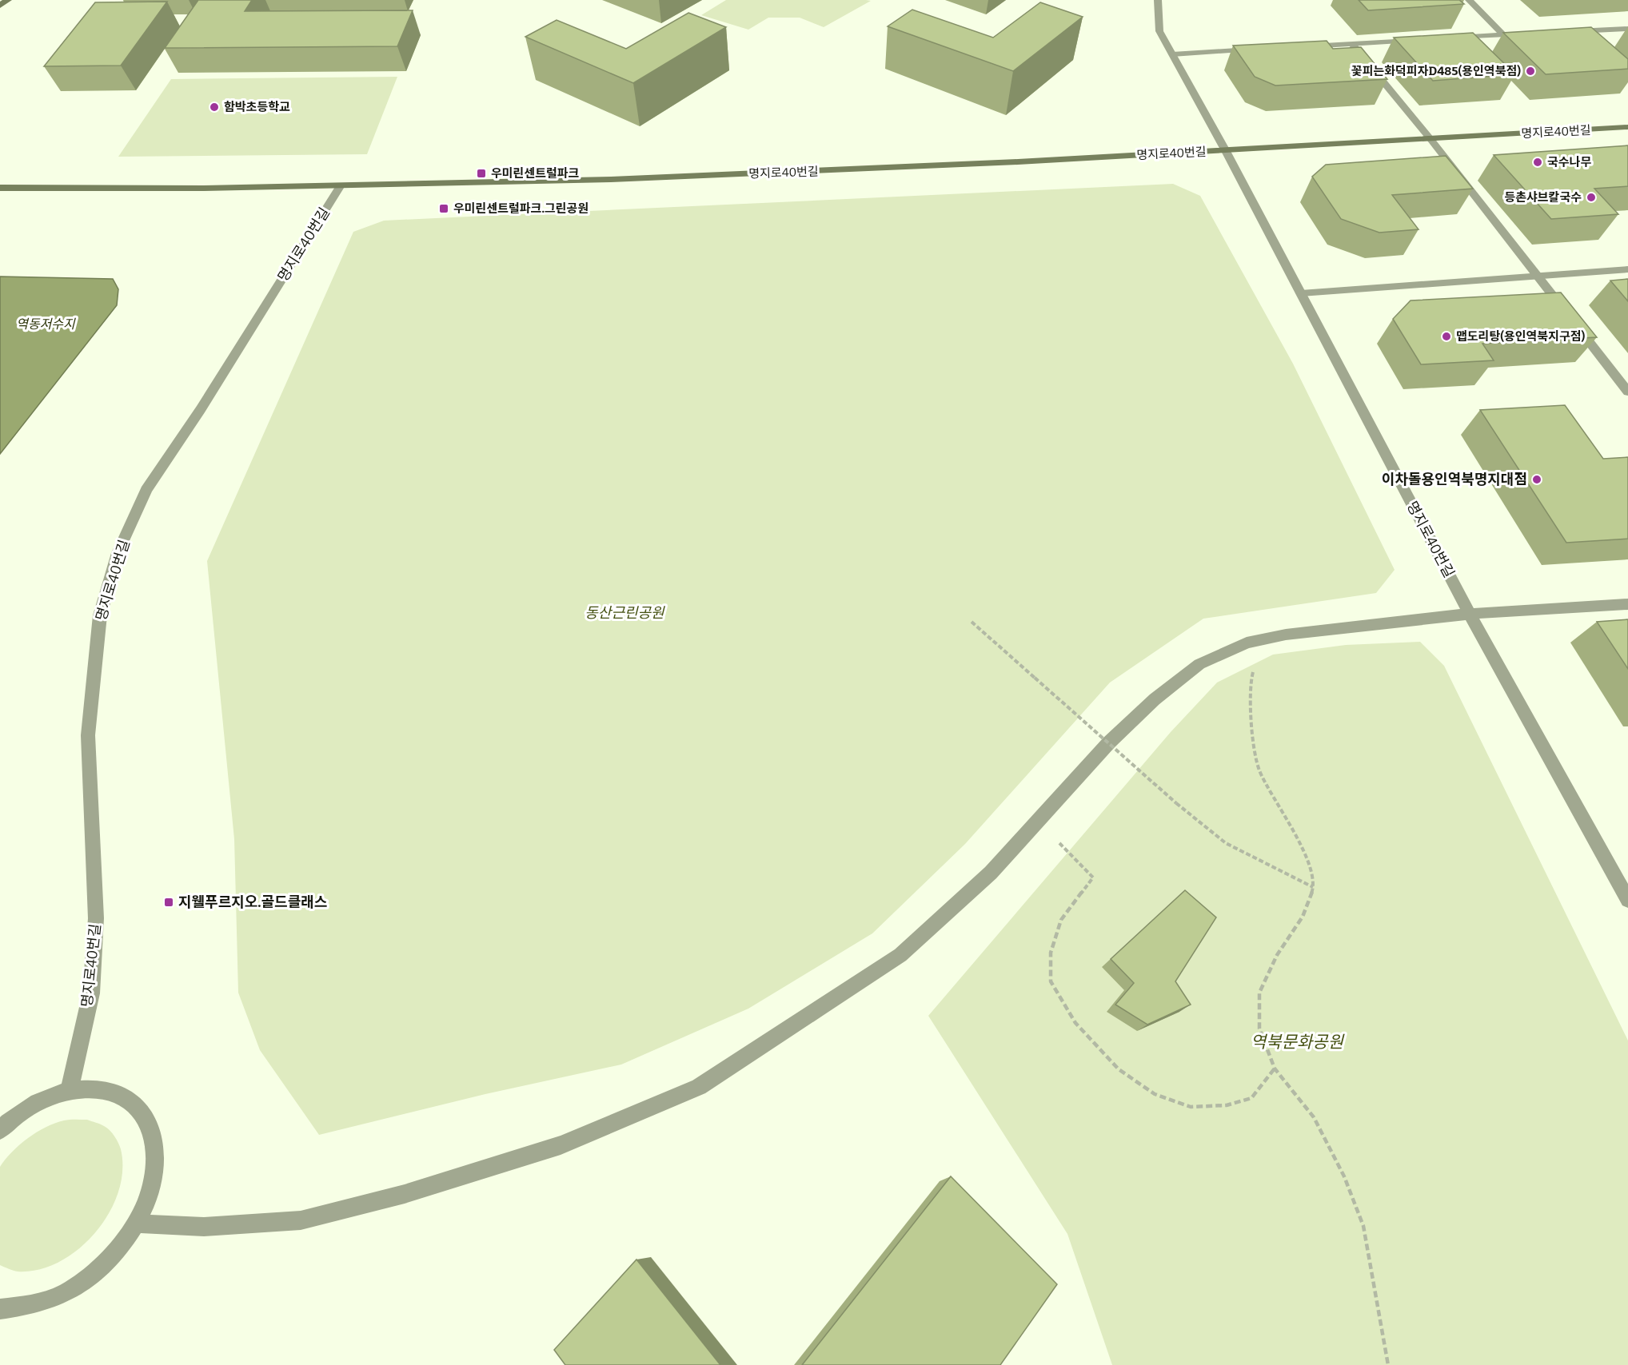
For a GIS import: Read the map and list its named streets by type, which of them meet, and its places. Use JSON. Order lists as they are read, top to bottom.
{
  "streets": {
    "street": ["명지로40번길"]
  },
  "water": ["역동저수지"],
  "parks": ["동산근린공원", "역북문화공원"],
  "places": {
    "other": [
      "꽃피는화덕피자D485(용인역북점)",
      "함박초등학교",
      "국수나무",
      "등촌샤브칼국수",
      "맵도리탕(용인역북지구점)",
      "이차돌용인역북명지대점"
    ],
    "transit": ["우미린센트럴파크", "우미린센트럴파크.그린공원", "지웰푸르지오.골드클래스"]
  }
}
